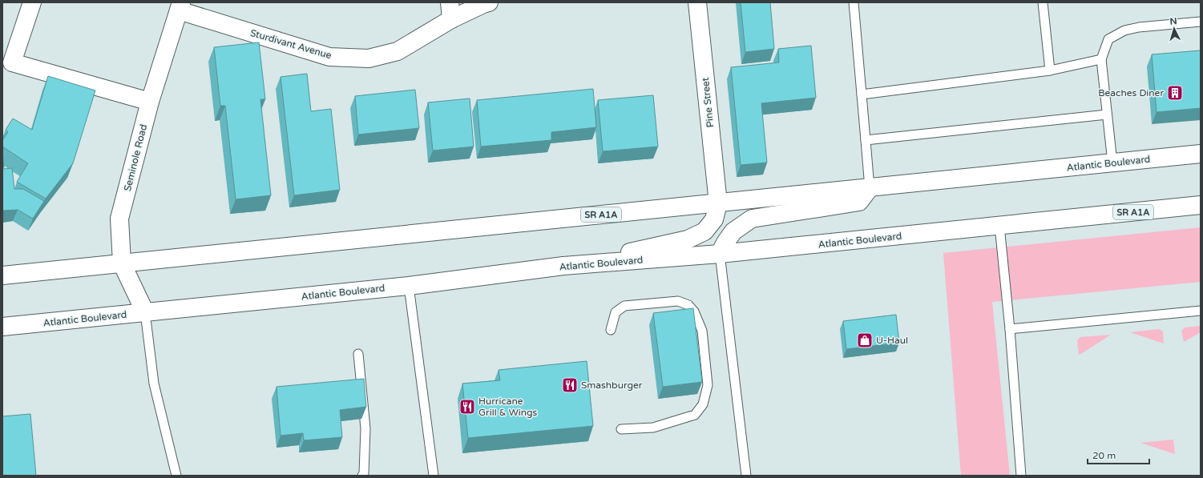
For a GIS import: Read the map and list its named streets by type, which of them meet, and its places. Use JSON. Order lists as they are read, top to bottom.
{
  "streets": {
    "main road": [
      "Sturdivant Avenue",
      "Pine Street",
      "Seminole Road",
      "Atlantic Boulevard",
      "SR A1A"
    ]
  },
  "crossings": [
    ["Sturdivant Avenue", "Seminole Road"],
    ["Pine Street", "Atlantic Boulevard"],
    ["Seminole Road", "Atlantic Boulevard"]
  ],
  "places": {
    "building": ["Beaches Diner"],
    "shop": ["U-Haul"],
    "restaurant": ["Smashburger", "Hurricane Grill & Wings"]
  },
  "scale_bar": "20 m",
  "north": "top"
}
